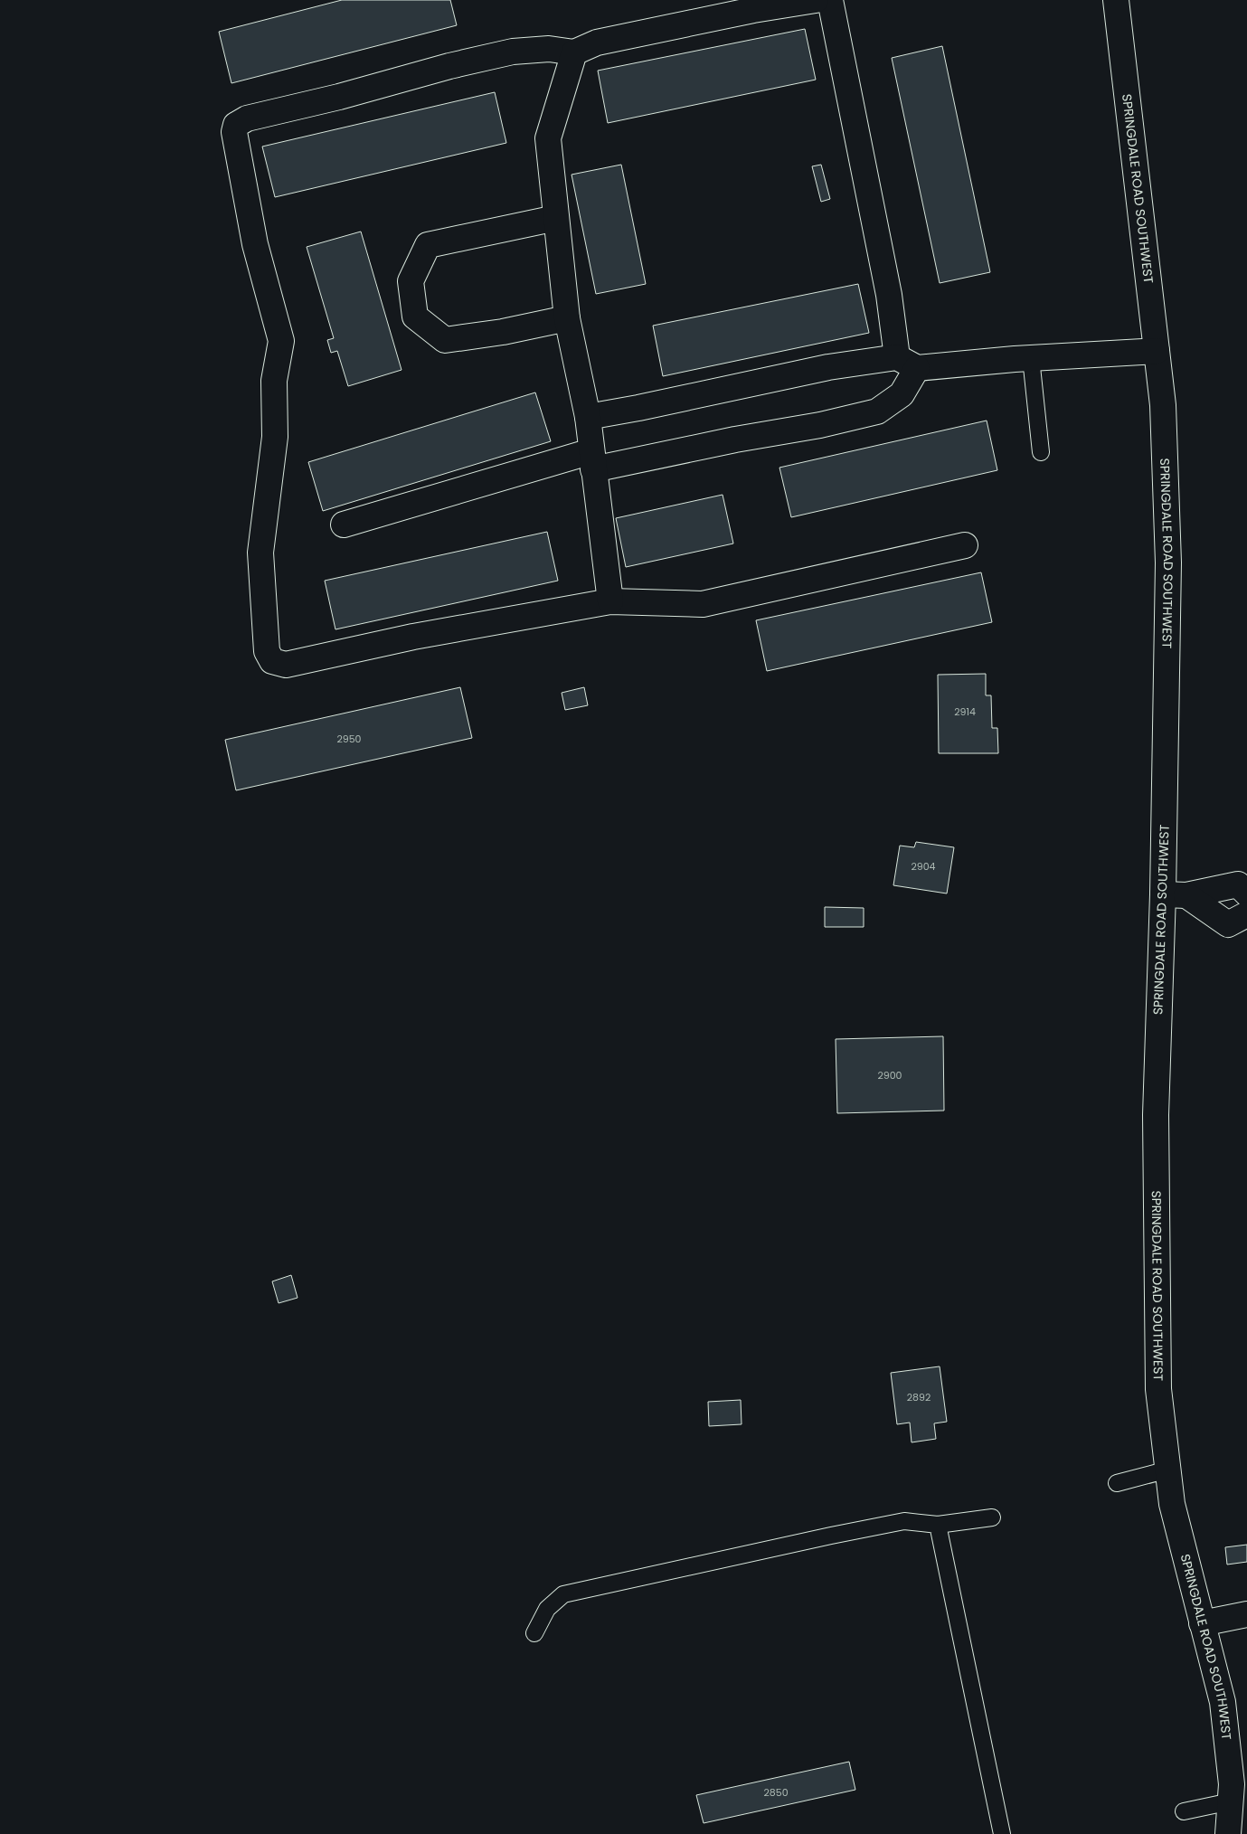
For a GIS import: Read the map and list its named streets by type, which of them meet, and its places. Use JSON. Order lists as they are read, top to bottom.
{
  "streets": {
    "street": ["SPRINGDALE ROAD SOUTHWEST"]
  },
  "house_numbers": [
    "2914",
    "2950",
    "2904",
    "2900",
    "2892",
    "2850"
  ]
}
